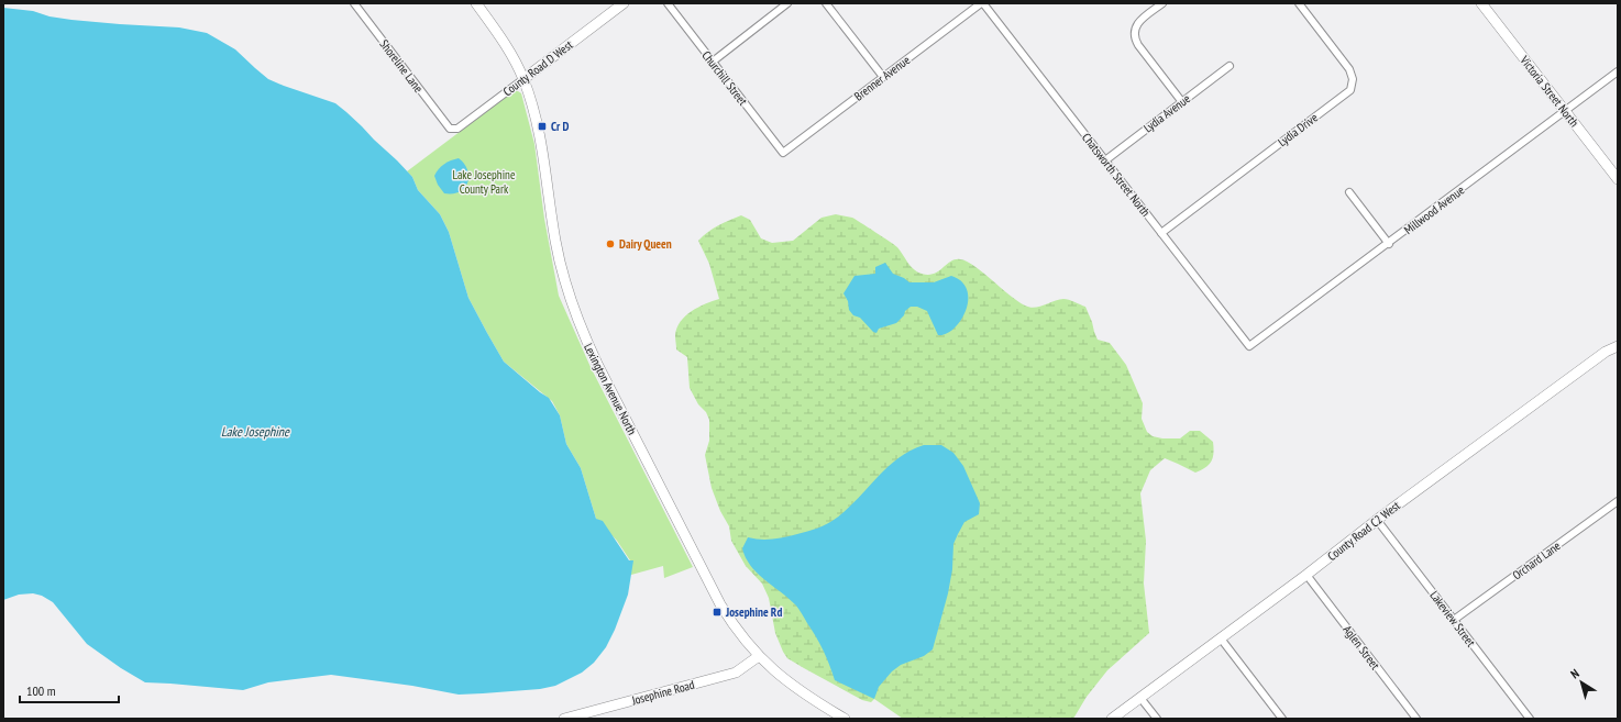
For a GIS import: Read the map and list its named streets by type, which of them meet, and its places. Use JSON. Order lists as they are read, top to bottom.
{
  "streets": {
    "street": [
      "Shoreline Lane",
      "County Road D West",
      "Churchill Street",
      "Brenner Avenue",
      "Victoria Street North",
      "Lydia Avenue",
      "Lydia Drive",
      "Chatsworth Street North",
      "Millwood Avenue",
      "Lexington Avenue North",
      "County Road C2 West",
      "Orchard Lane",
      "Lakeview Street",
      "Aglen Street",
      "Josephine Road"
    ]
  },
  "crossings": [
    ["Shoreline Lane", "County Road D West"],
    ["County Road D West", "Lexington Avenue North"],
    ["Churchill Street", "Brenner Avenue"],
    ["Brenner Avenue", "Chatsworth Street North"],
    ["Victoria Street North", "Millwood Avenue"],
    ["Lydia Avenue", "Chatsworth Street North"],
    ["Lydia Drive", "Chatsworth Street North"],
    ["Chatsworth Street North", "Millwood Avenue"],
    ["Lexington Avenue North", "Josephine Road"],
    ["County Road C2 West", "Lakeview Street"],
    ["County Road C2 West", "Aglen Street"],
    ["Orchard Lane", "Lakeview Street"]
  ],
  "water": ["Lake Josephine"],
  "parks": ["Lake Josephine County Park"],
  "places": {
    "transit": ["Cr D", "Josephine Rd"],
    "other": ["Dairy Queen"]
  },
  "scale_bar": "100 m",
  "north": "top left"
}
